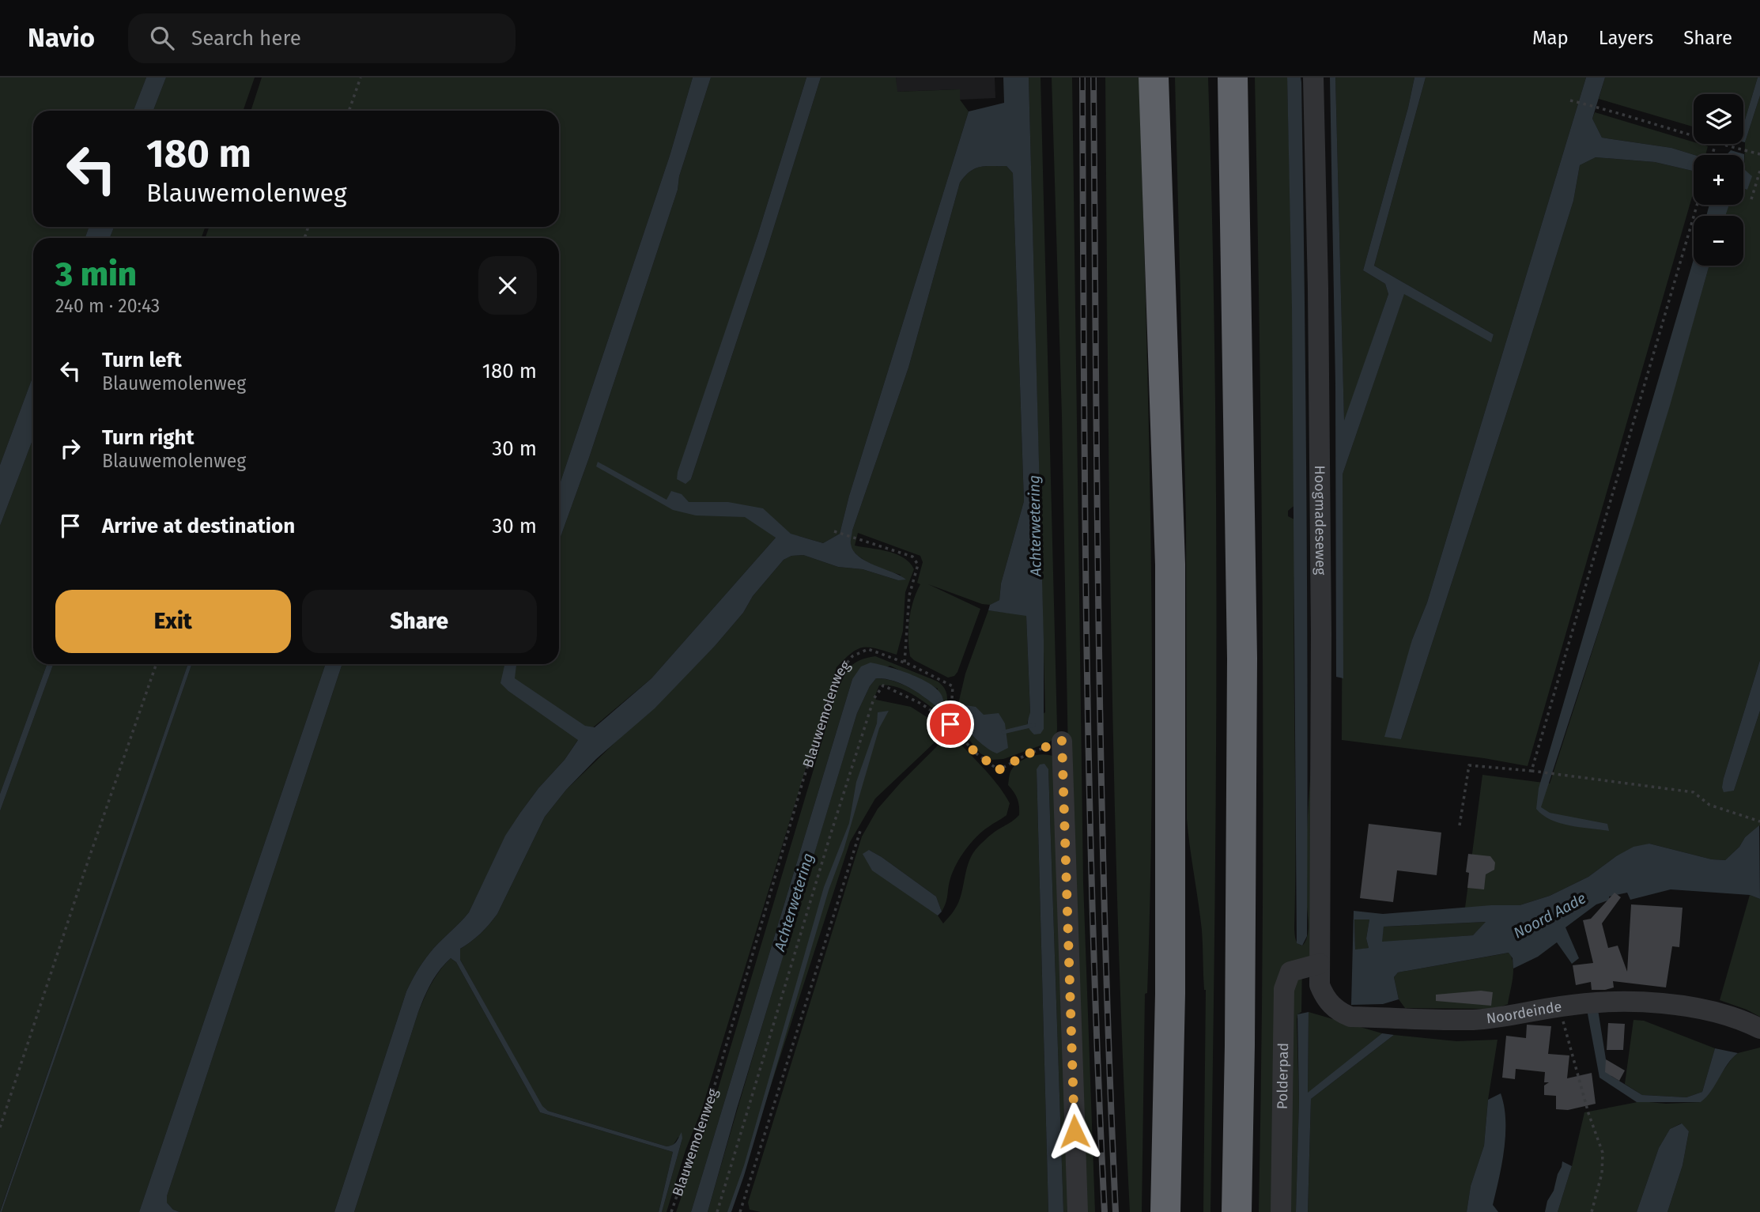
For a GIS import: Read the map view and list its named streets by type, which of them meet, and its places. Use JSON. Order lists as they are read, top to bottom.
{
  "streets": {
    "street": ["Hoogmadeseweg", "Noordeinde", "Polderpad"],
    "path": ["Blauwemolenweg"]
  },
  "crossings": [
    ["Hoogmadeseweg", "Noordeinde"],
    ["Hoogmadeseweg", "Polderpad"],
    ["Noordeinde", "Polderpad"]
  ],
  "water": ["Achterwetering", "Noord Aade"],
  "page": {
    "header": "Navio",
    "search": "Search here",
    "nav": ["Map", "Layers", "Share"],
    "map_buttons": ["+", "−"],
    "turn": ["180 m", "Blauwemolenweg"],
    "heading": ["3 min", "240 m · 20:43"],
    "list": [
      {
        "name": "Turn left",
        "note": "Blauwemolenweg",
        "value": "180 m"
      },
      {
        "name": "Turn right",
        "note": "Blauwemolenweg",
        "value": "30 m"
      },
      {
        "name": "Arrive at destination",
        "value": "30 m"
      }
    ],
    "buttons": ["Exit", "Share"]
  }
}
